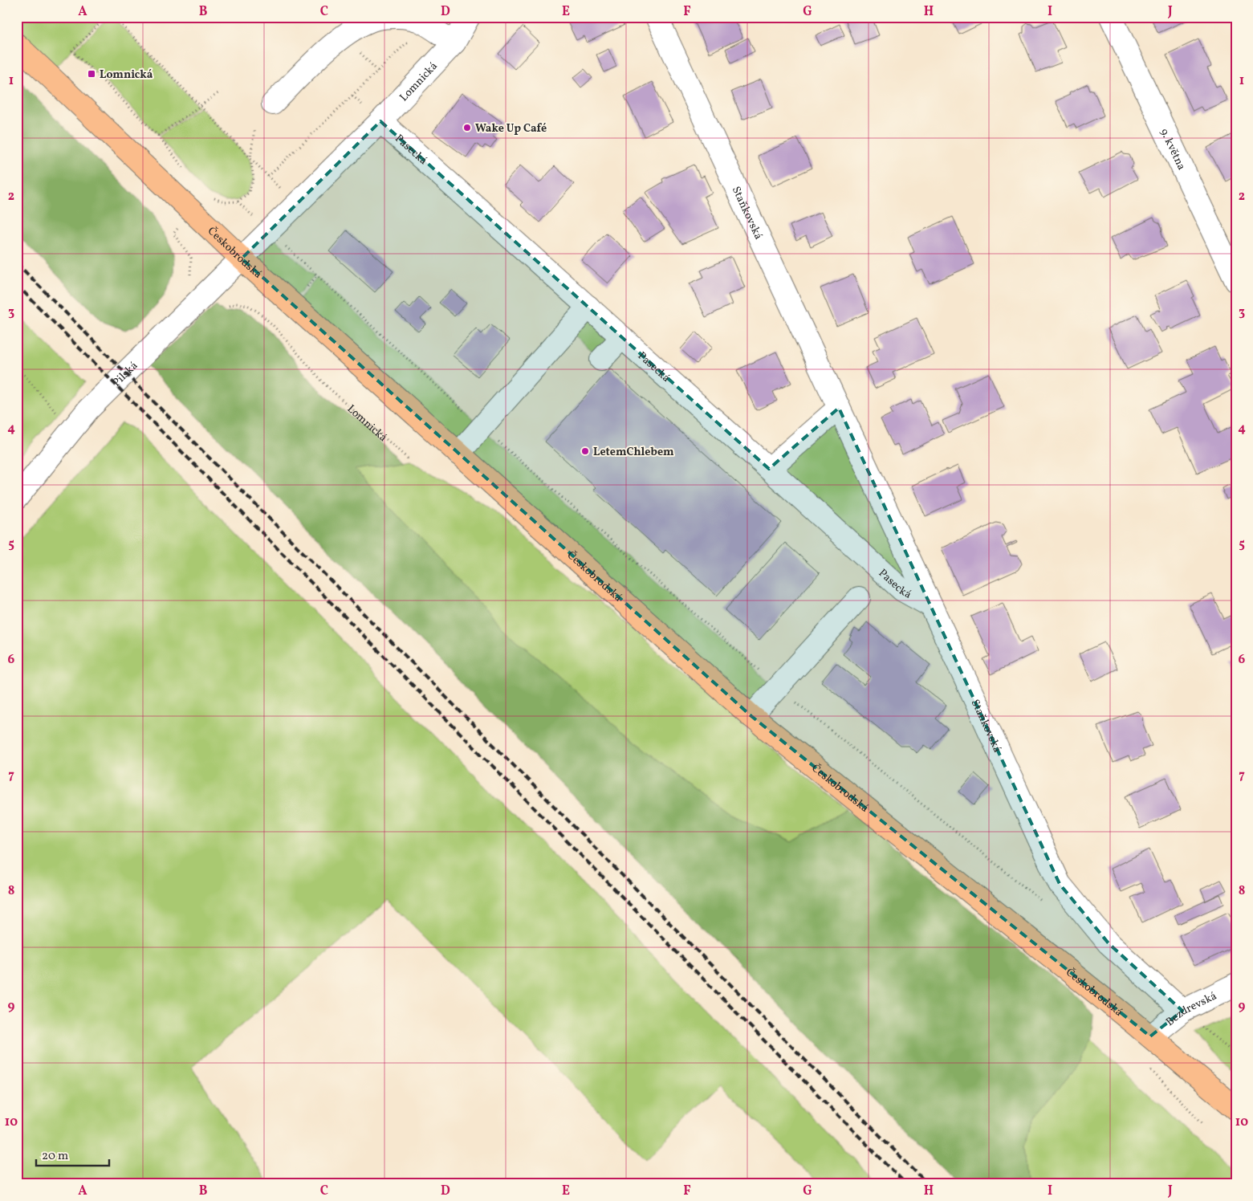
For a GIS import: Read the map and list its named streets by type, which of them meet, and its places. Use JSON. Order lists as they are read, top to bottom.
{
  "streets": {
    "main road": ["Českobrodská"],
    "street": [
      "Lomnická",
      "Pasecká",
      "9. května",
      "Staňkovská",
      "Pilská",
      "Bezdrevská"
    ]
  },
  "crossings": [
    ["Lomnická", "Pasecká"],
    ["Lomnická", "Českobrodská"],
    ["Lomnická", "Pilská"],
    ["Pasecká", "Staňkovská"],
    ["Staňkovská", "Bezdrevská"],
    ["Českobrodská", "Pilská"],
    ["Českobrodská", "Bezdrevská"]
  ],
  "places": {
    "transit": ["Lomnická"],
    "other": ["Wake Up Café", "LetemChlebem"]
  },
  "scale_bar": "20 m",
  "grid": {
    "columns": [
      "A",
      "B",
      "C",
      "D",
      "E",
      "F",
      "G",
      "H",
      "I",
      "J"
    ],
    "rows": [
      "1",
      "2",
      "3",
      "4",
      "5",
      "6",
      "7",
      "8",
      "9",
      "10"
    ]
  }
}
